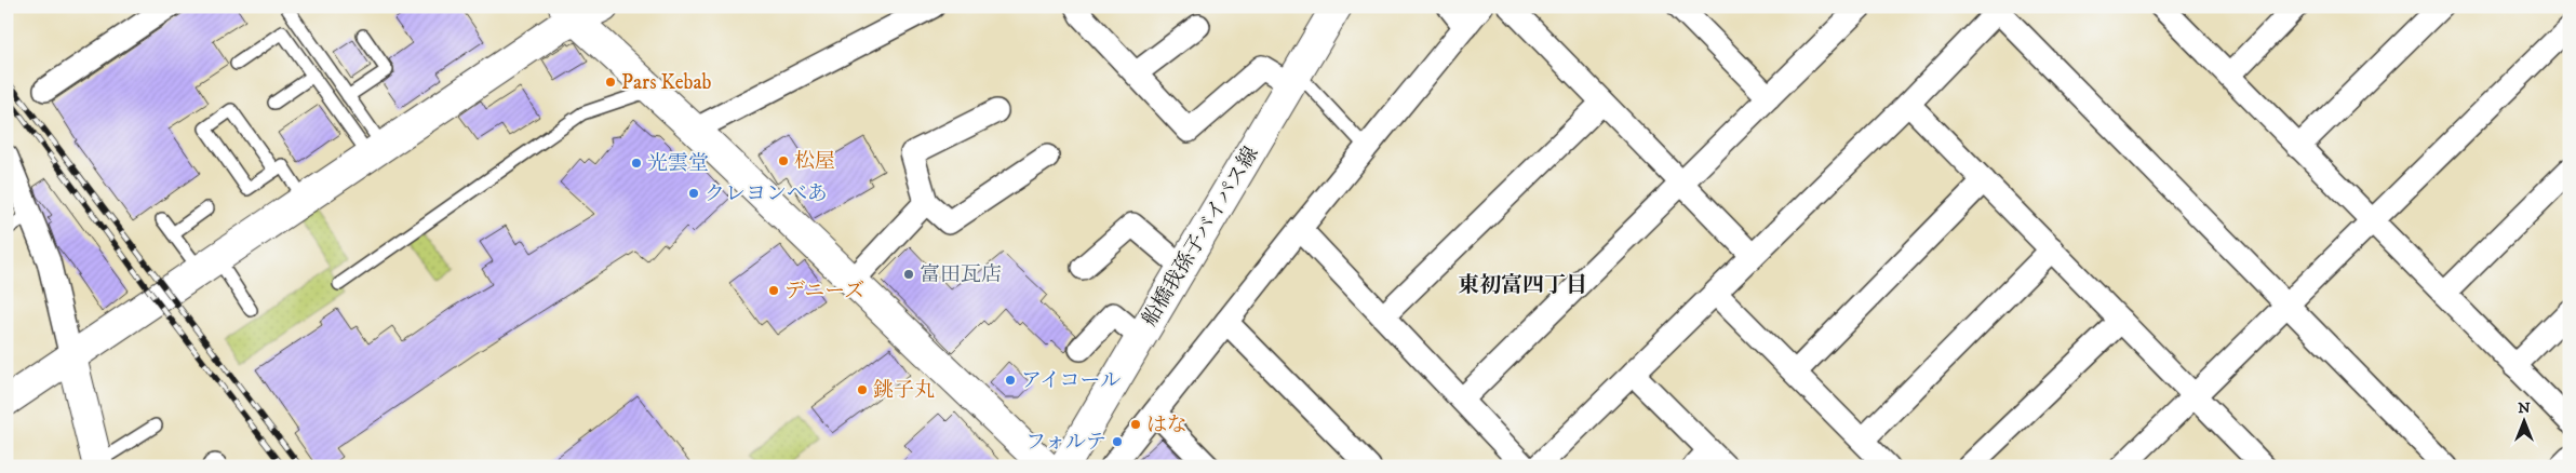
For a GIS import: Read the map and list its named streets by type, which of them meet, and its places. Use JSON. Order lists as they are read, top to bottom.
{
  "streets": {
    "street": ["船橋我孫子バイパス線"]
  },
  "districts": ["東初富四丁目"],
  "places": [
    "Pars Kebab",
    "松屋",
    "光雲堂",
    "クレヨンべあ",
    "富田瓦店",
    "デニーズ",
    "アイコール",
    "銚子丸",
    "はな",
    "フォルテ"
  ],
  "north": "top"
}
